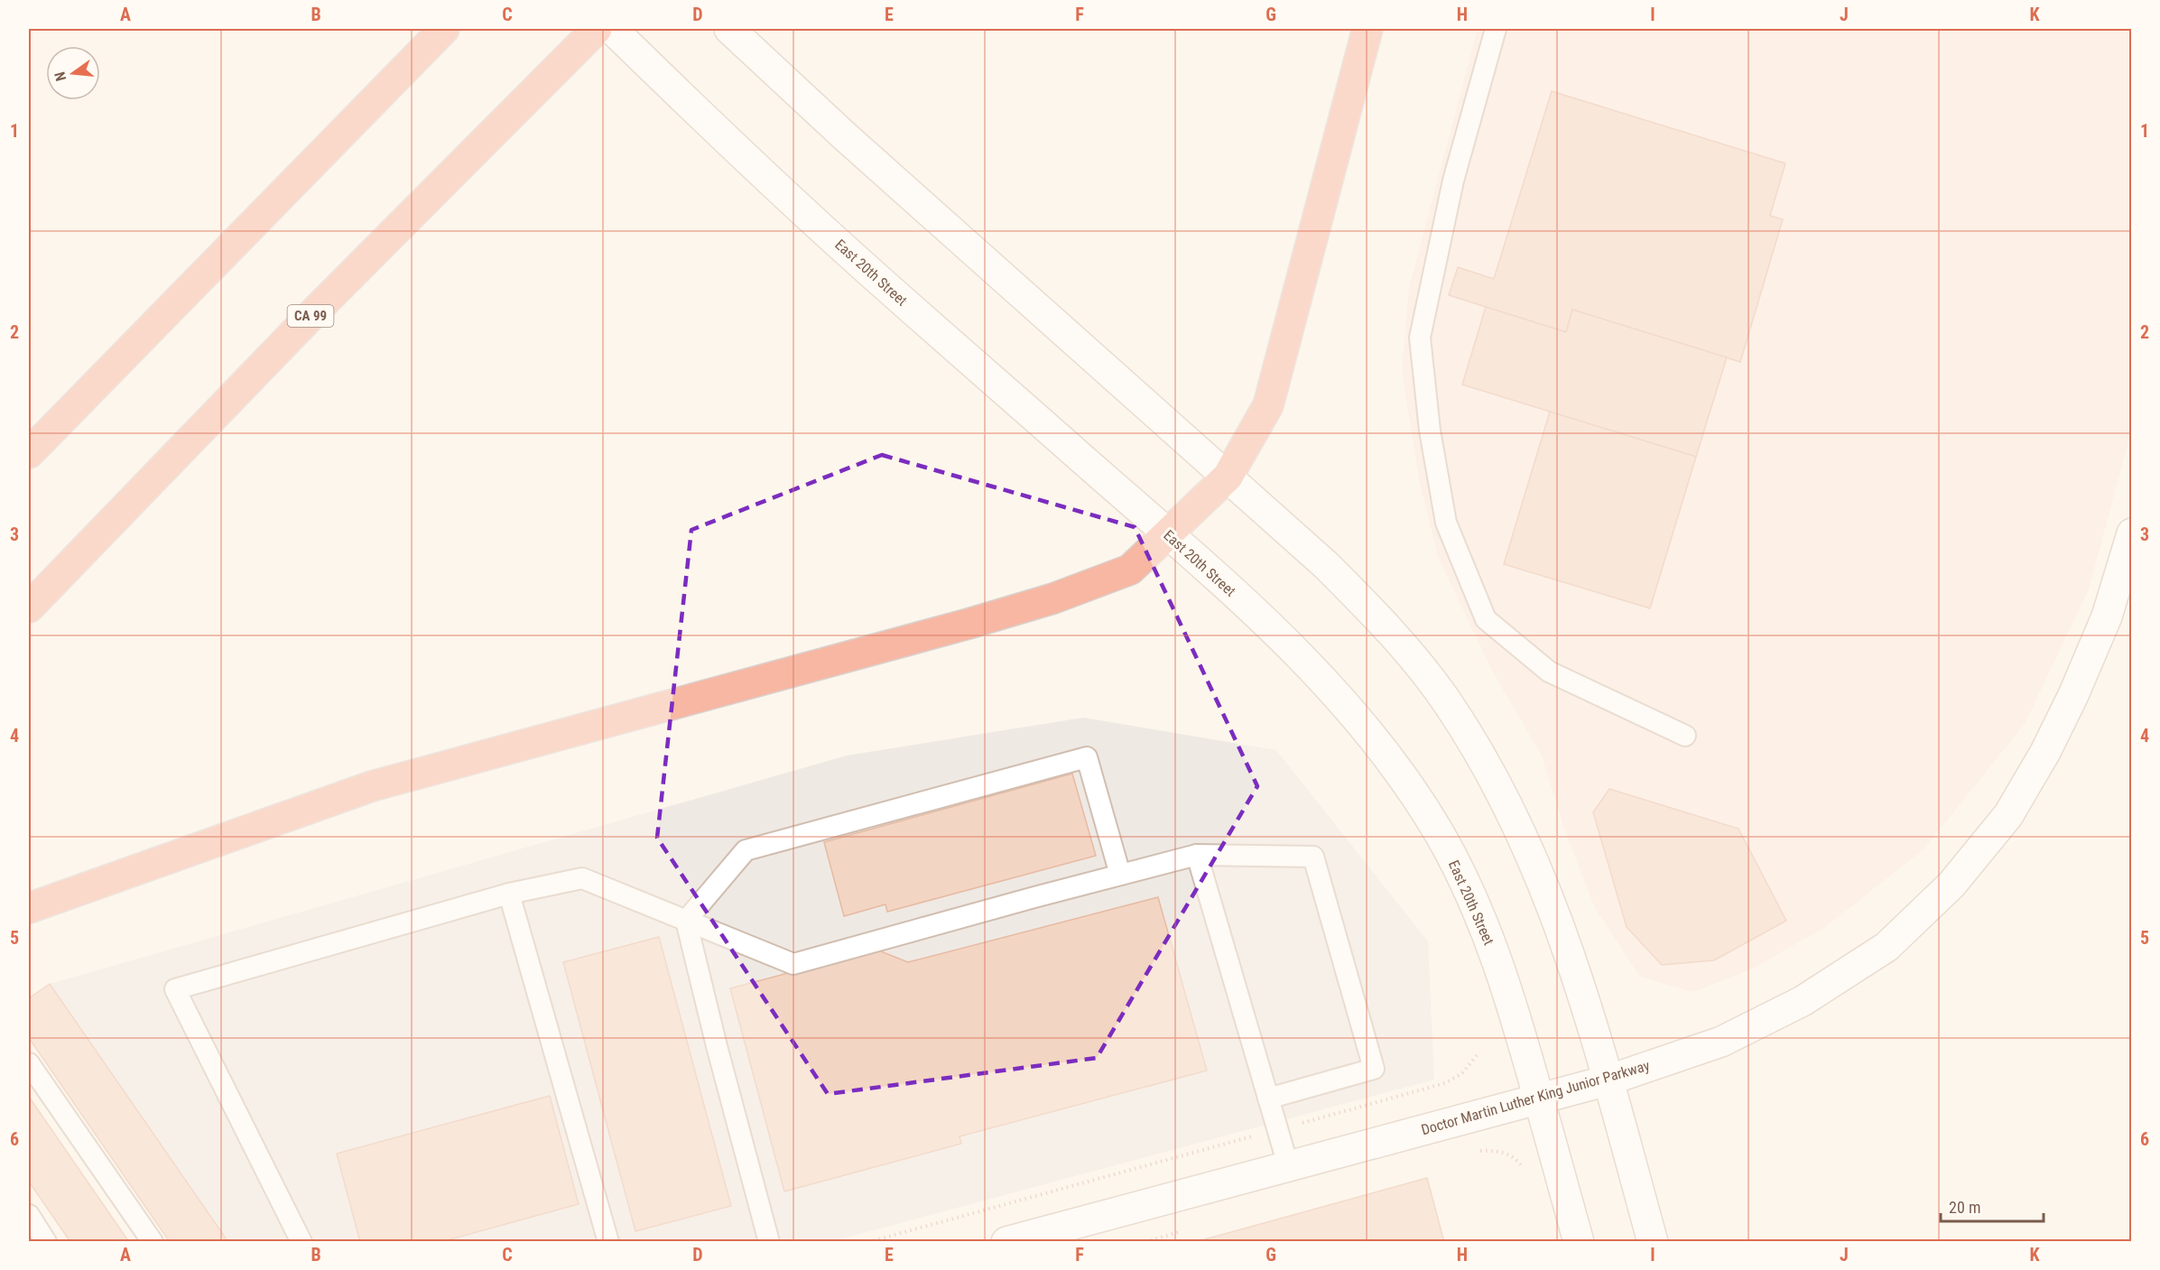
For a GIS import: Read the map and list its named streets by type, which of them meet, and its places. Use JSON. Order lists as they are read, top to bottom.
{
  "streets": {
    "highway": ["CA 99"],
    "street": ["East 20th Street", "Doctor Martin Luther King Junior Parkway"]
  },
  "crossings": [
    ["East 20th Street", "Doctor Martin Luther King Junior Parkway"]
  ],
  "scale_bar": "20 m",
  "north": "left",
  "grid": {
    "columns": [
      "A",
      "B",
      "C",
      "D",
      "E",
      "F",
      "G",
      "H",
      "I",
      "J",
      "K"
    ],
    "rows": [
      "1",
      "2",
      "3",
      "4",
      "5",
      "6"
    ]
  }
}
